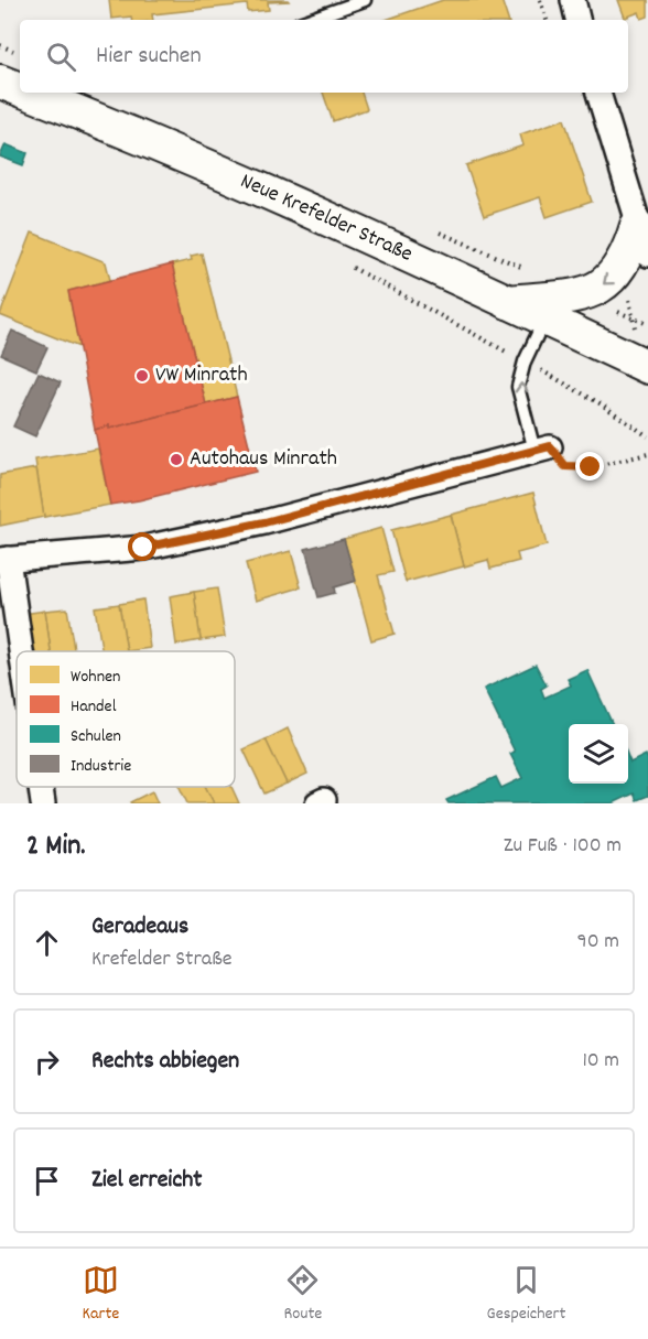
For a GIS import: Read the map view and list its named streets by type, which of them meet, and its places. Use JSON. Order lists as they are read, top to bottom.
{
  "streets": {
    "main road": ["Neue Krefelder Straße"]
  },
  "places": ["VW Minrath", "Autohaus Minrath"],
  "legend": [
    "Wohnen",
    "Handel",
    "Schulen",
    "Industrie"
  ],
  "page": {
    "search": "Hier suchen",
    "heading": ["2 Min.", "Zu Fuß · 100 m"],
    "list": [
      ["Geradeaus", "Krefelder Straße", "90 m"],
      ["Rechts abbiegen", "10 m"],
      "Ziel erreicht"
    ],
    "nav": ["Karte", "Route", "Gespeichert"]
  }
}
